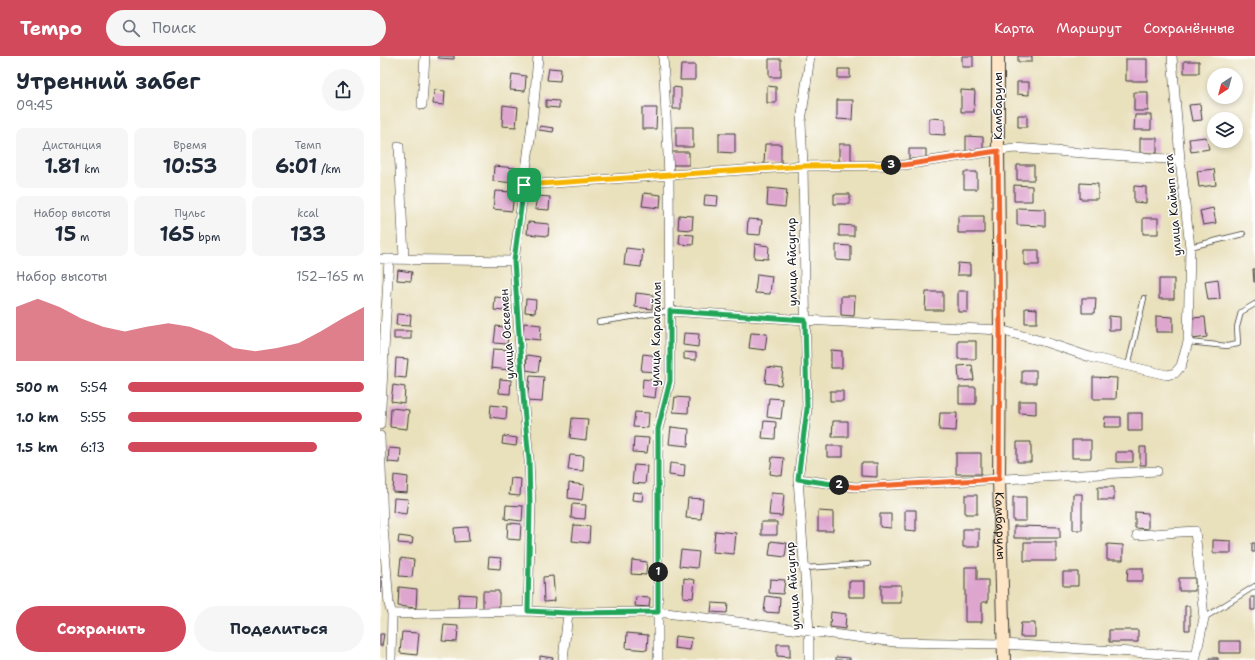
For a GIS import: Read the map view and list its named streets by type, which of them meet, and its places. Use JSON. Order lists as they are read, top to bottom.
{
  "streets": {
    "street": [
      "Камбарулы",
      "улица Кайып ата",
      "улица Айсугир",
      "улица Оскемен",
      "улица Карагайлы"
    ]
  },
  "north": "bottom left",
  "page": {
    "header": "Tempo",
    "search": "Поиск",
    "nav": ["Карта", "Маршрут", "Сохранённые"],
    "heading": ["Утренний забег", "09:45"],
    "stats": [
      ["Дистанция", "1.81 km"],
      ["Время", "10:53"],
      ["Темп", "6:01 /km"],
      ["Набор высоты", "15 m"],
      ["Пульс", "165 bpm"],
      ["kcal", "133"]
    ],
    "pins": ["3", "2", "1"],
    "chart": ["Набор высоты", "152–165 m"],
    "list": [
      {
        "name": "500 m",
        "note": "5:54"
      },
      {
        "name": "1.0 km",
        "note": "5:55"
      },
      {
        "name": "1.5 km",
        "note": "6:13"
      }
    ],
    "buttons": ["Сохранить", "Поделиться"]
  }
}
